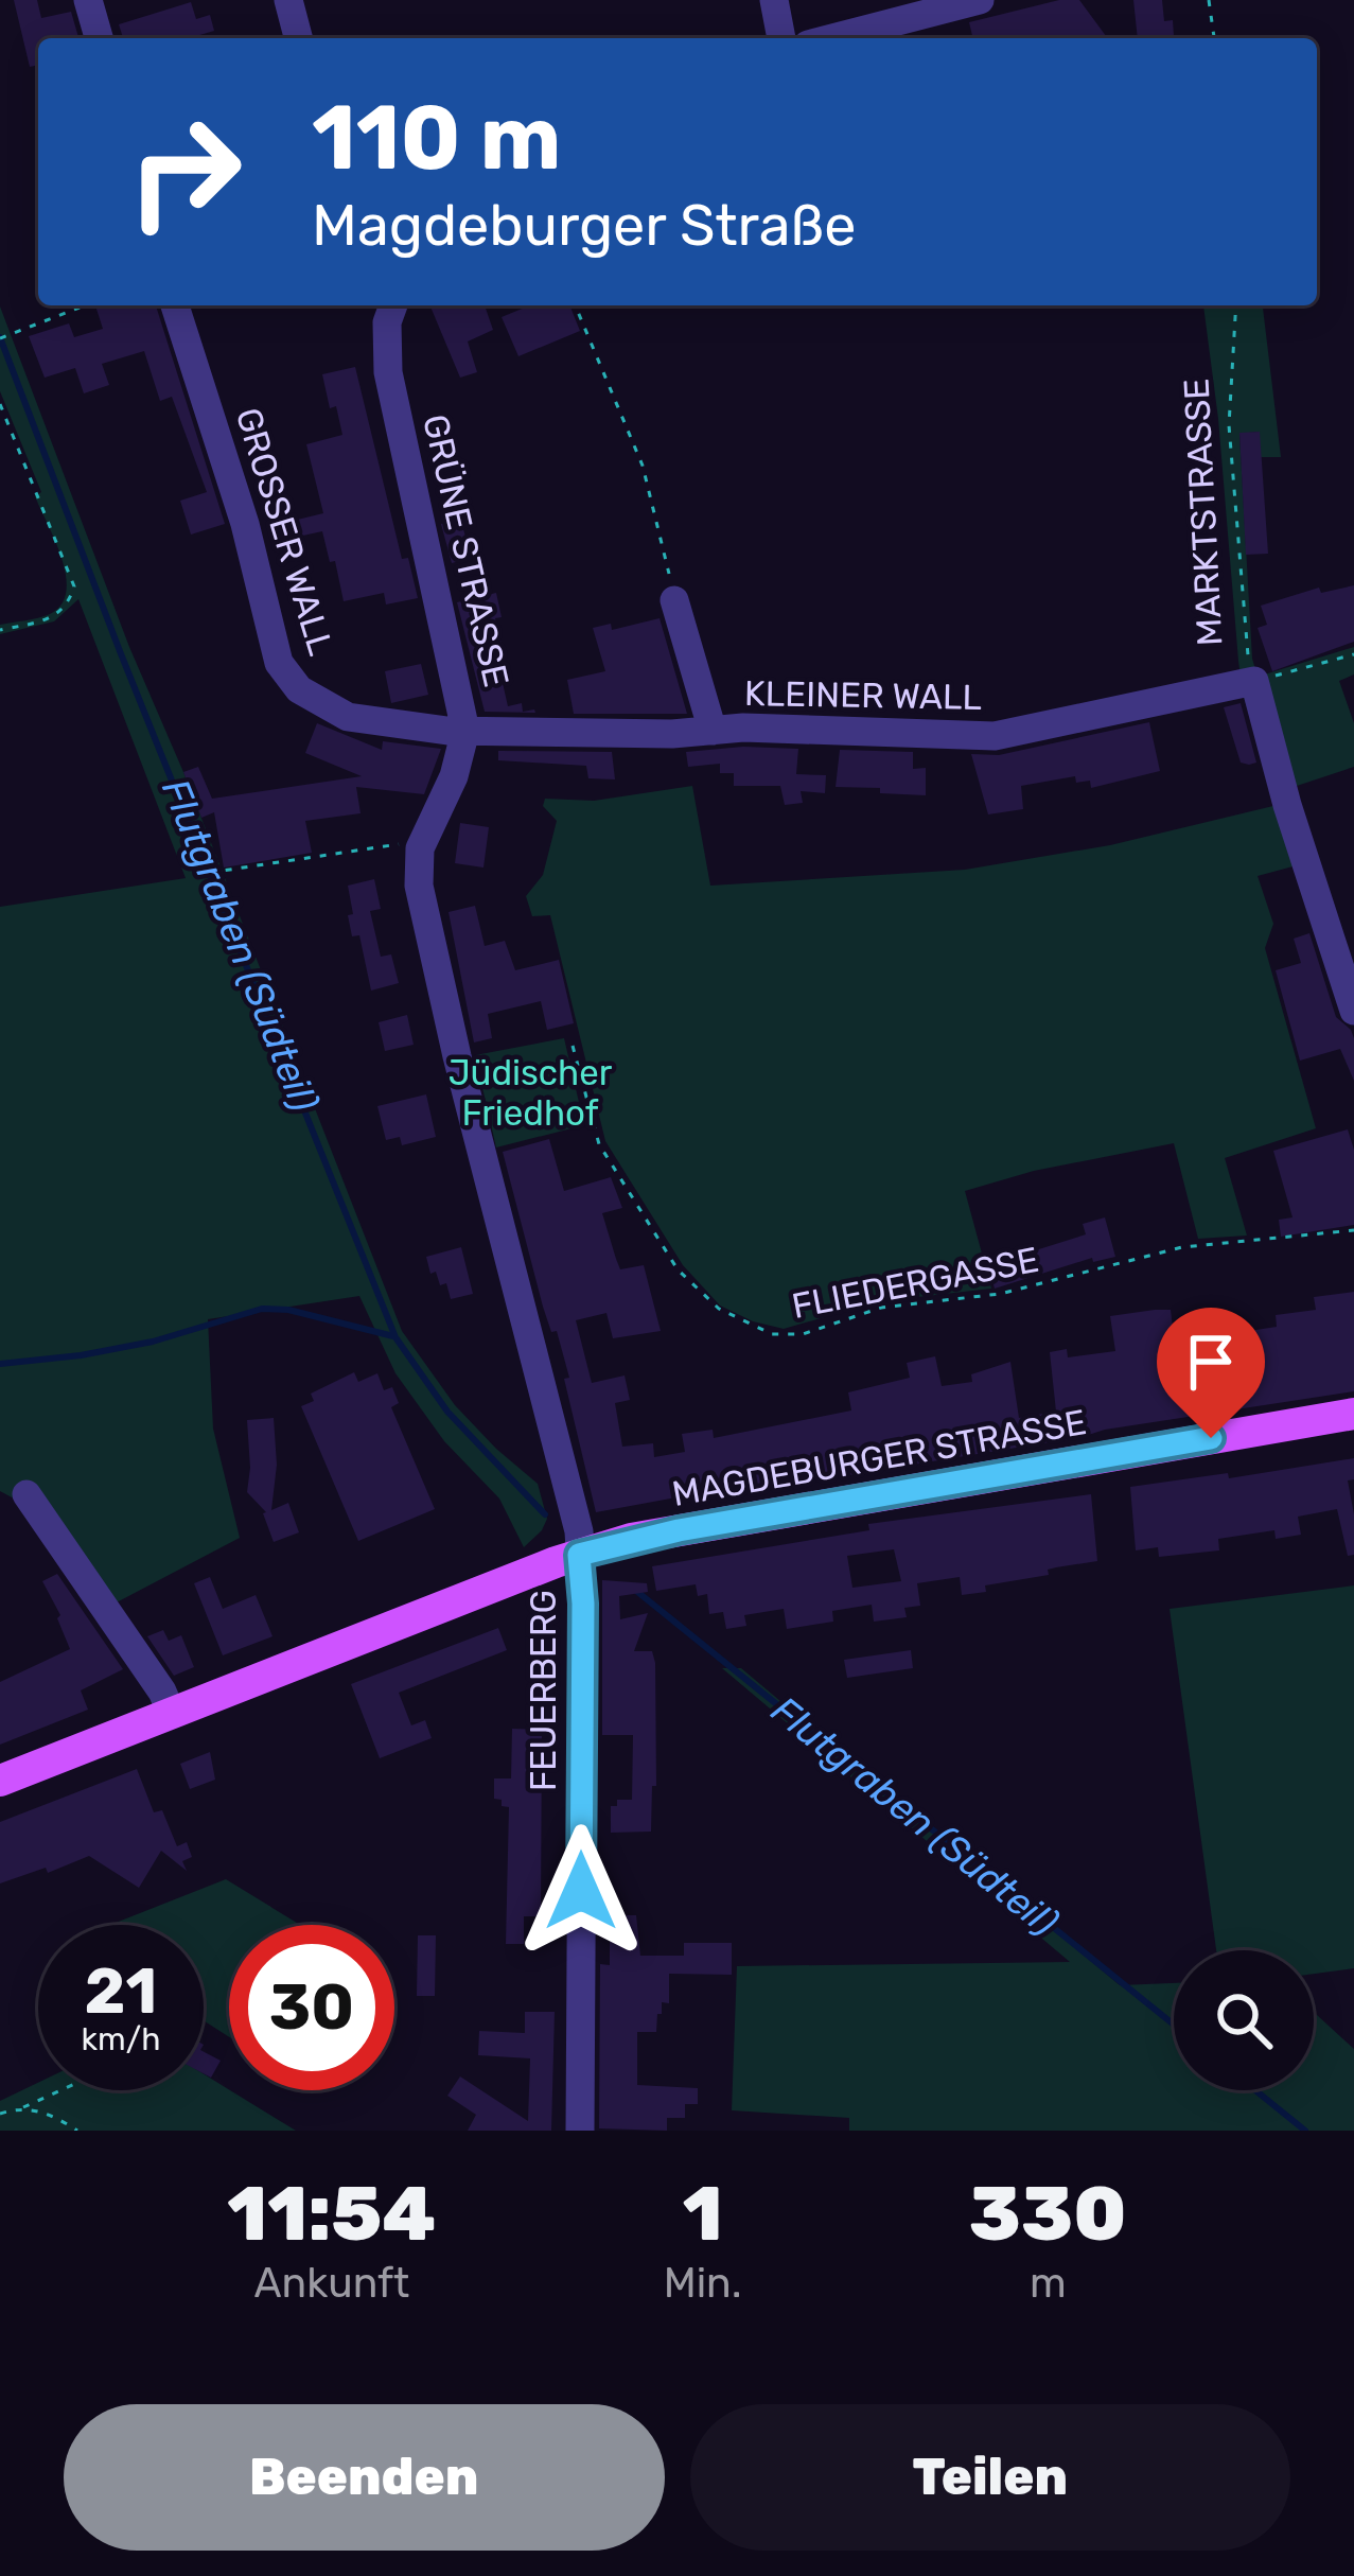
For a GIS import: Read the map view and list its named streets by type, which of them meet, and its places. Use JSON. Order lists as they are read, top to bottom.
{
  "streets": {
    "main road": ["MAGDEBURGER STRASSE"],
    "street": [
      "MARKTSTRASSE",
      "GROSSER WALL",
      "GRÜNE STRASSE",
      "KLEINER WALL",
      "FEUERBERG"
    ],
    "path": ["FLIEDERGASSE"]
  },
  "crossings": [
    ["MARKTSTRASSE", "KLEINER WALL"],
    ["GROSSER WALL", "GRÜNE STRASSE"],
    ["GROSSER WALL", "KLEINER WALL"],
    ["GRÜNE STRASSE", "KLEINER WALL"],
    ["GRÜNE STRASSE", "MAGDEBURGER STRASSE"],
    ["GRÜNE STRASSE", "FEUERBERG"],
    ["MAGDEBURGER STRASSE", "FEUERBERG"]
  ],
  "water": ["Flutgraben (Südteil)"],
  "parks": ["Jüdischer Friedhof"],
  "page": {
    "turn": ["110 m", "Magdeburger Straße"],
    "speed": "21 km/h",
    "limit": "30",
    "eta": [
      "11:54",
      "Ankunft",
      "1",
      "Min.",
      "330",
      "m"
    ],
    "buttons": ["Beenden", "Teilen"]
  }
}
